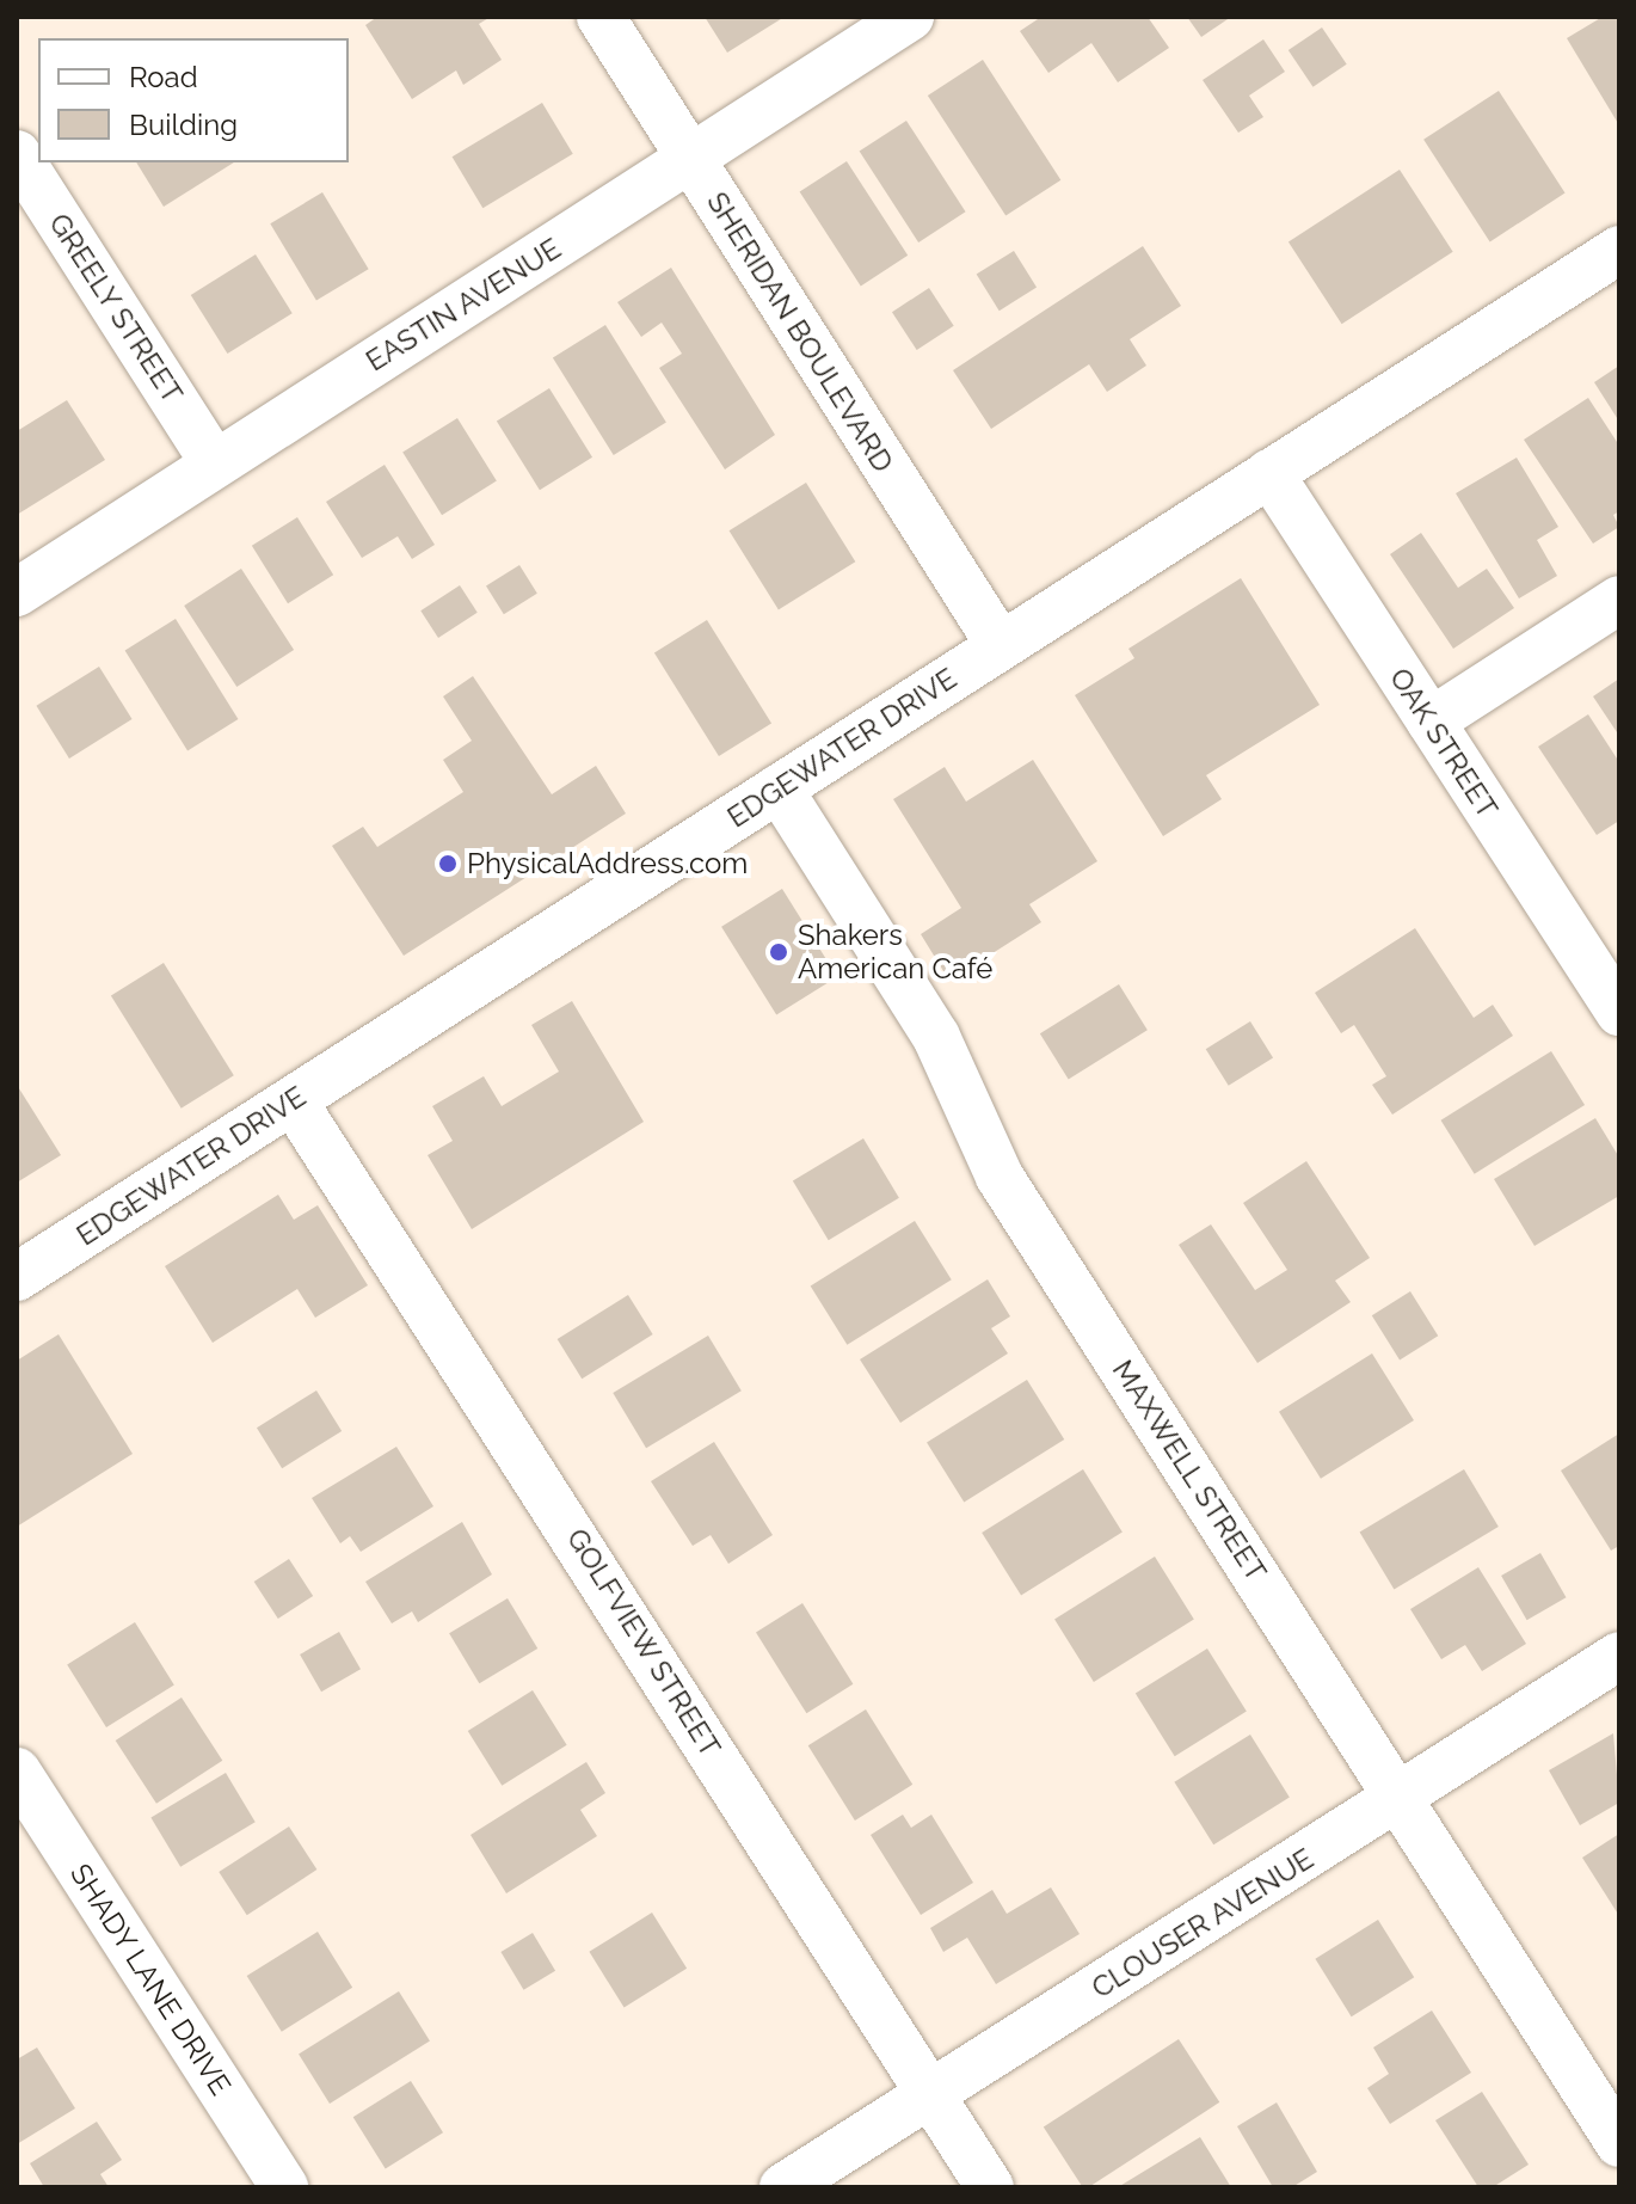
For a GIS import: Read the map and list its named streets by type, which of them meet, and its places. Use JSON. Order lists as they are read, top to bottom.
{
  "streets": {
    "street": [
      "EASTIN AVENUE",
      "GREELY STREET",
      "SHERIDAN BOULEVARD",
      "OAK STREET",
      "EDGEWATER DRIVE",
      "MAXWELL STREET",
      "GOLFVIEW STREET",
      "CLOUSER AVENUE",
      "SHADY LANE DRIVE"
    ]
  },
  "crossings": [
    ["EASTIN AVENUE", "GREELY STREET"],
    ["EASTIN AVENUE", "SHERIDAN BOULEVARD"],
    ["SHERIDAN BOULEVARD", "EDGEWATER DRIVE"],
    ["OAK STREET", "EDGEWATER DRIVE"],
    ["EDGEWATER DRIVE", "MAXWELL STREET"],
    ["EDGEWATER DRIVE", "GOLFVIEW STREET"],
    ["MAXWELL STREET", "CLOUSER AVENUE"],
    ["GOLFVIEW STREET", "CLOUSER AVENUE"]
  ],
  "places": ["PhysicalAddress.com", "Shakers American Café"],
  "legend": ["Road", "Building"]
}
